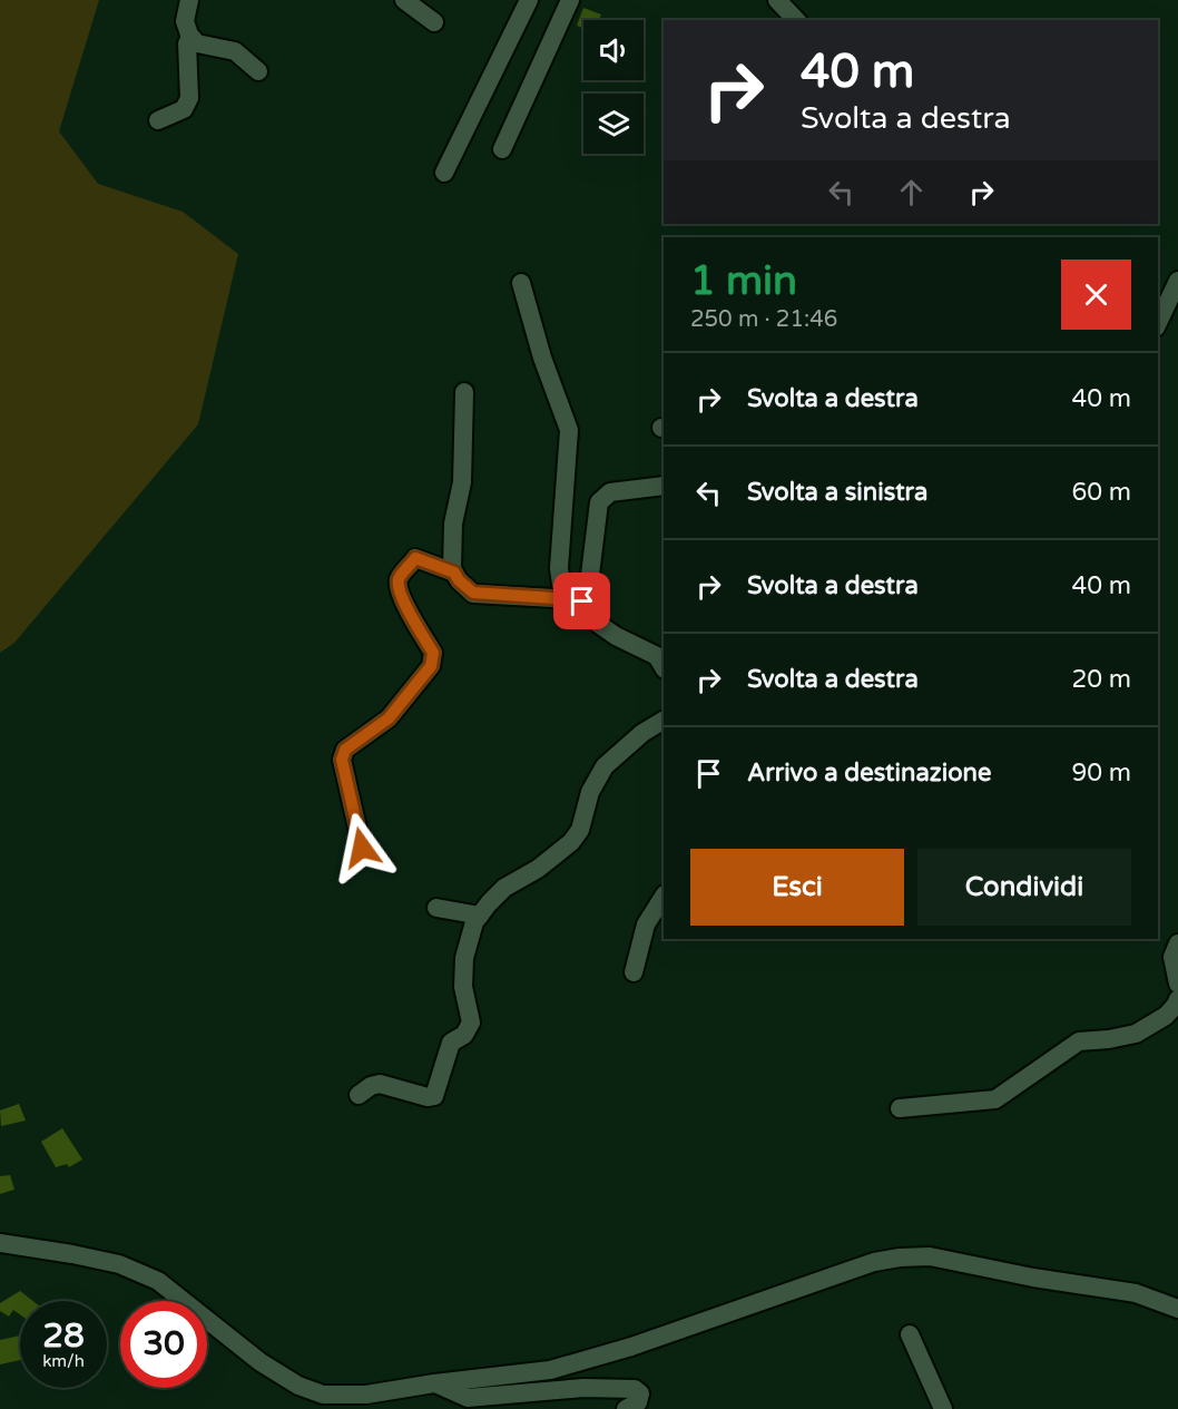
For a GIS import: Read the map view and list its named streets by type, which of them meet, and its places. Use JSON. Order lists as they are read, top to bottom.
{
  "page": {
    "turn": ["40 m", "Svolta a destra"],
    "heading": ["1 min", "250 m · 21:46"],
    "list": [
      {
        "name": "Svolta a destra",
        "value": "40 m"
      },
      {
        "name": "Svolta a sinistra",
        "value": "60 m"
      },
      {
        "name": "Svolta a destra",
        "value": "40 m"
      },
      {
        "name": "Svolta a destra",
        "value": "20 m"
      },
      {
        "name": "Arrivo a destinazione",
        "value": "90 m"
      }
    ],
    "buttons": ["Esci", "Condividi"],
    "speed": "28 km/h",
    "limit": "30"
  }
}
